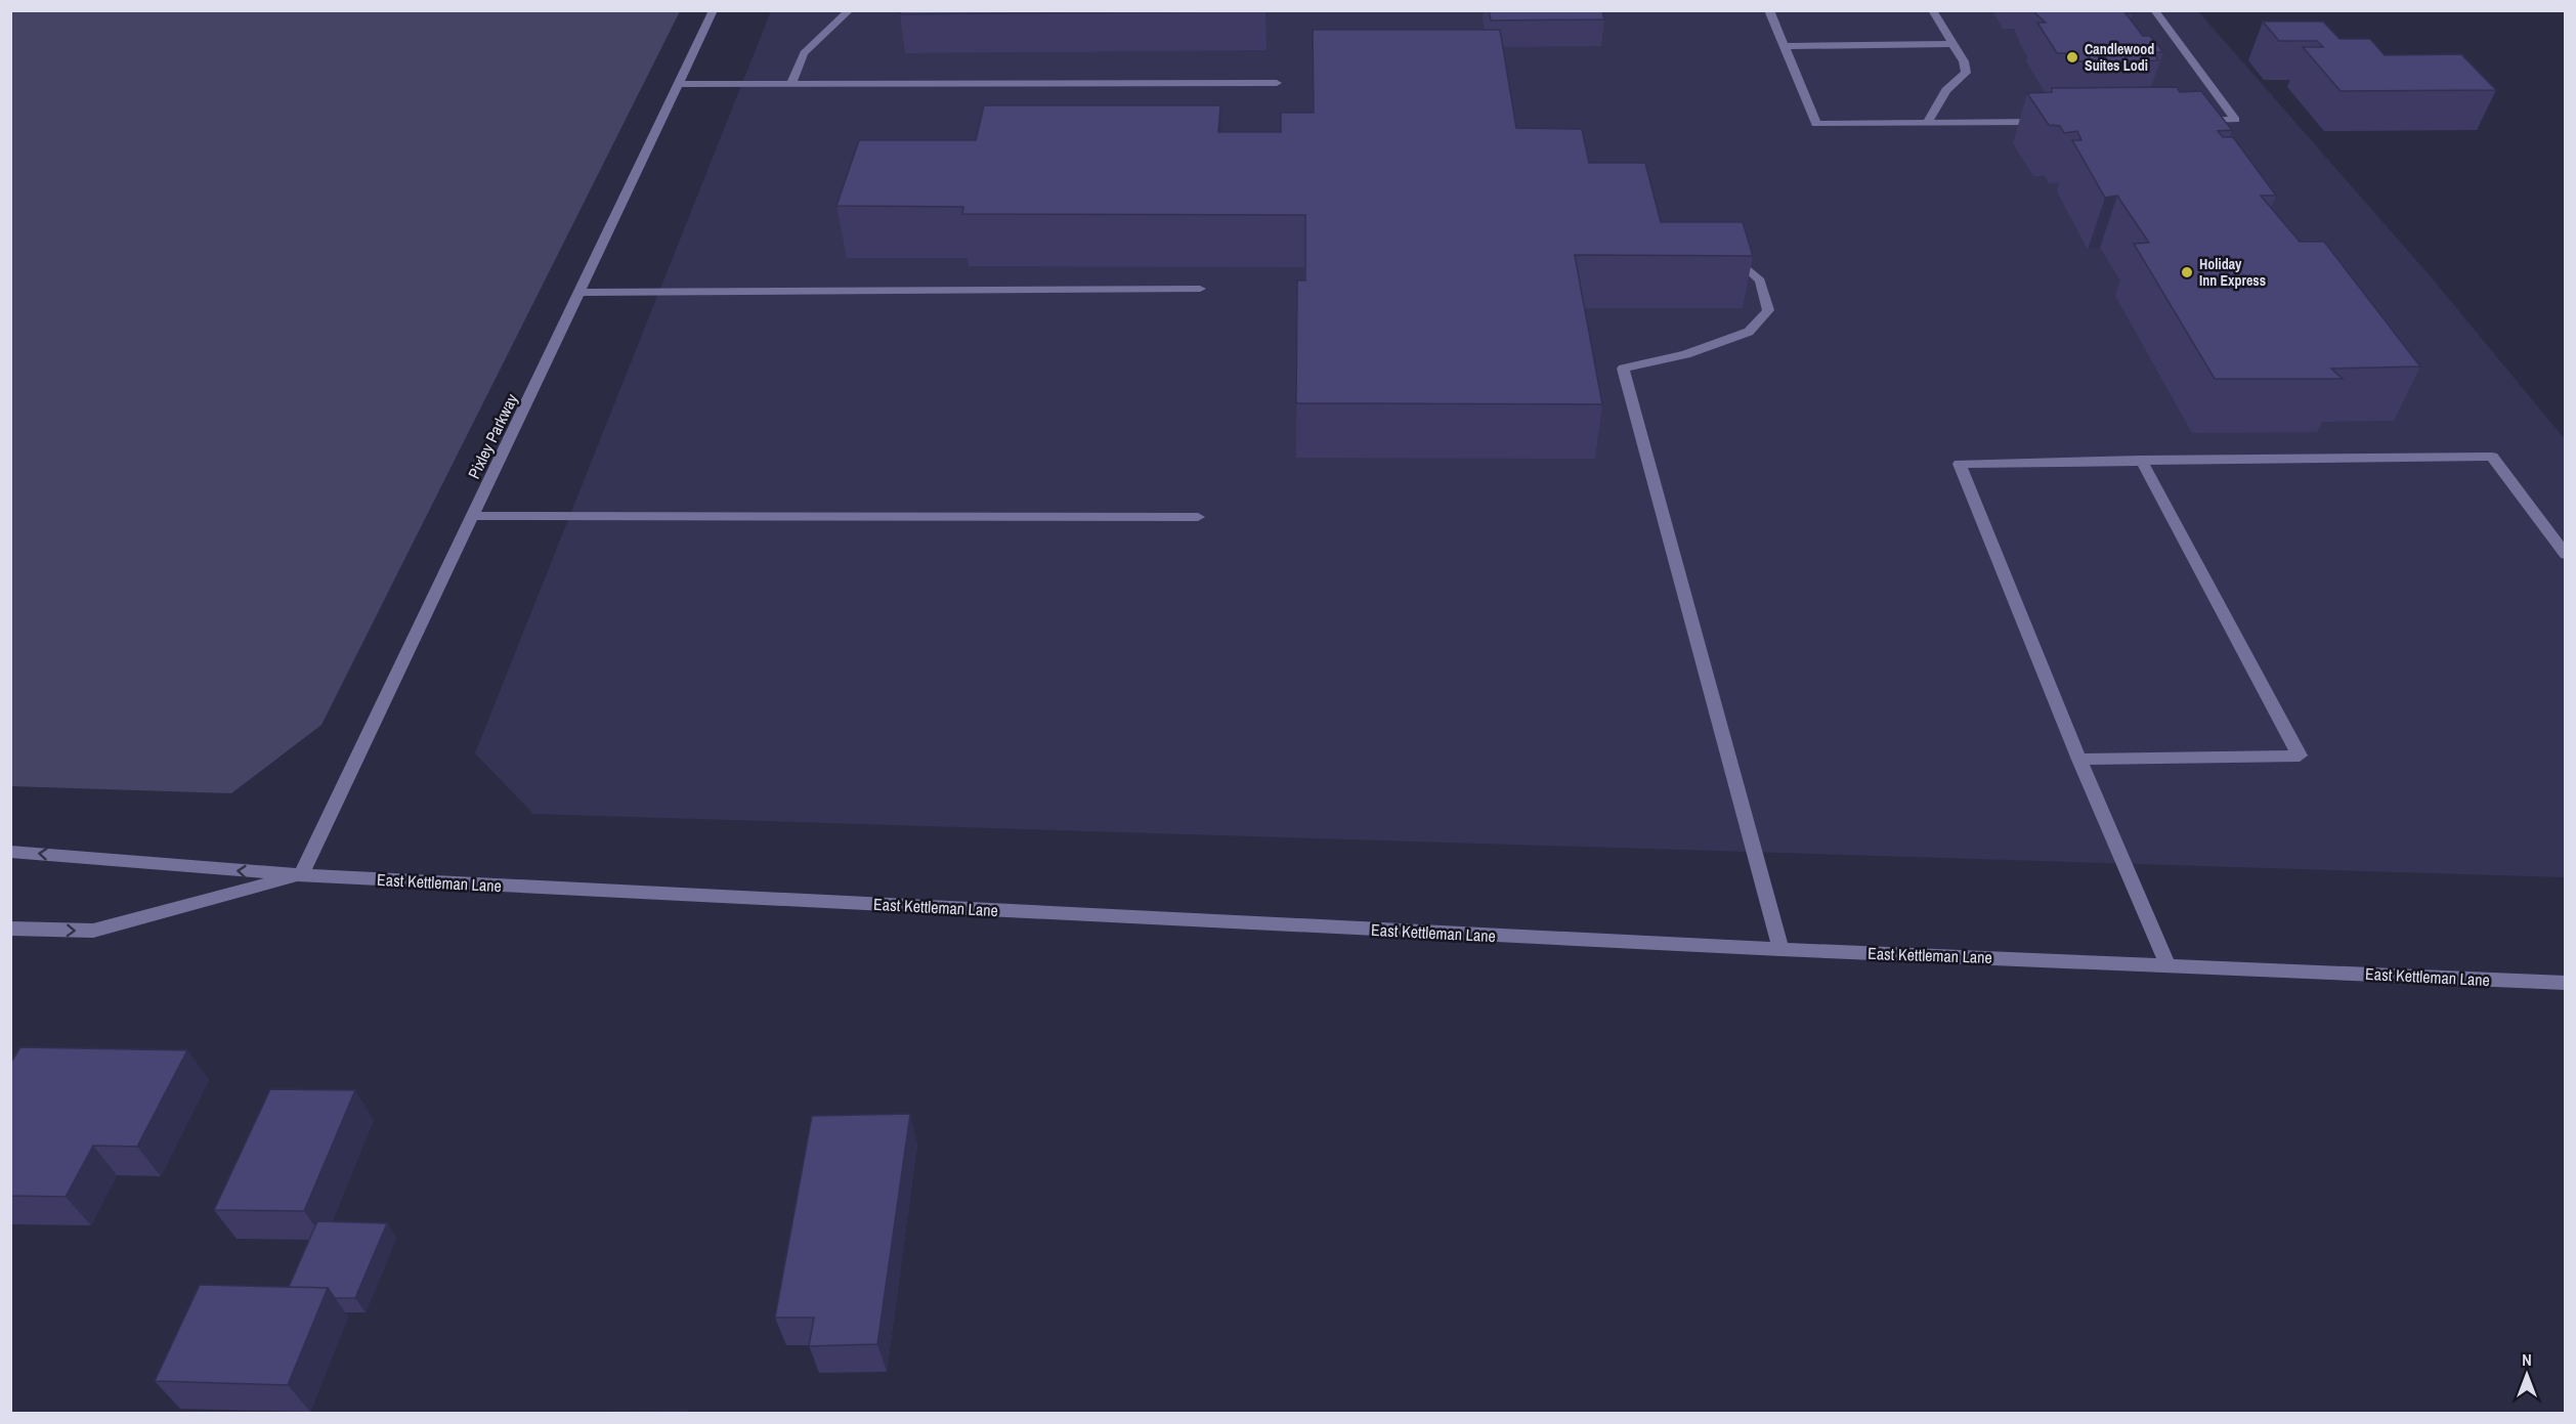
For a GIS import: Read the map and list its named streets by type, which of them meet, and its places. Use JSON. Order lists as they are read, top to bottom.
{
  "streets": {
    "street": ["Pixley Parkway", "East Kettleman Lane"]
  },
  "crossings": [
    ["Pixley Parkway", "East Kettleman Lane"]
  ],
  "places": ["Candlewood Suites Lodi", "Holiday Inn Express"],
  "north": "top"
}
